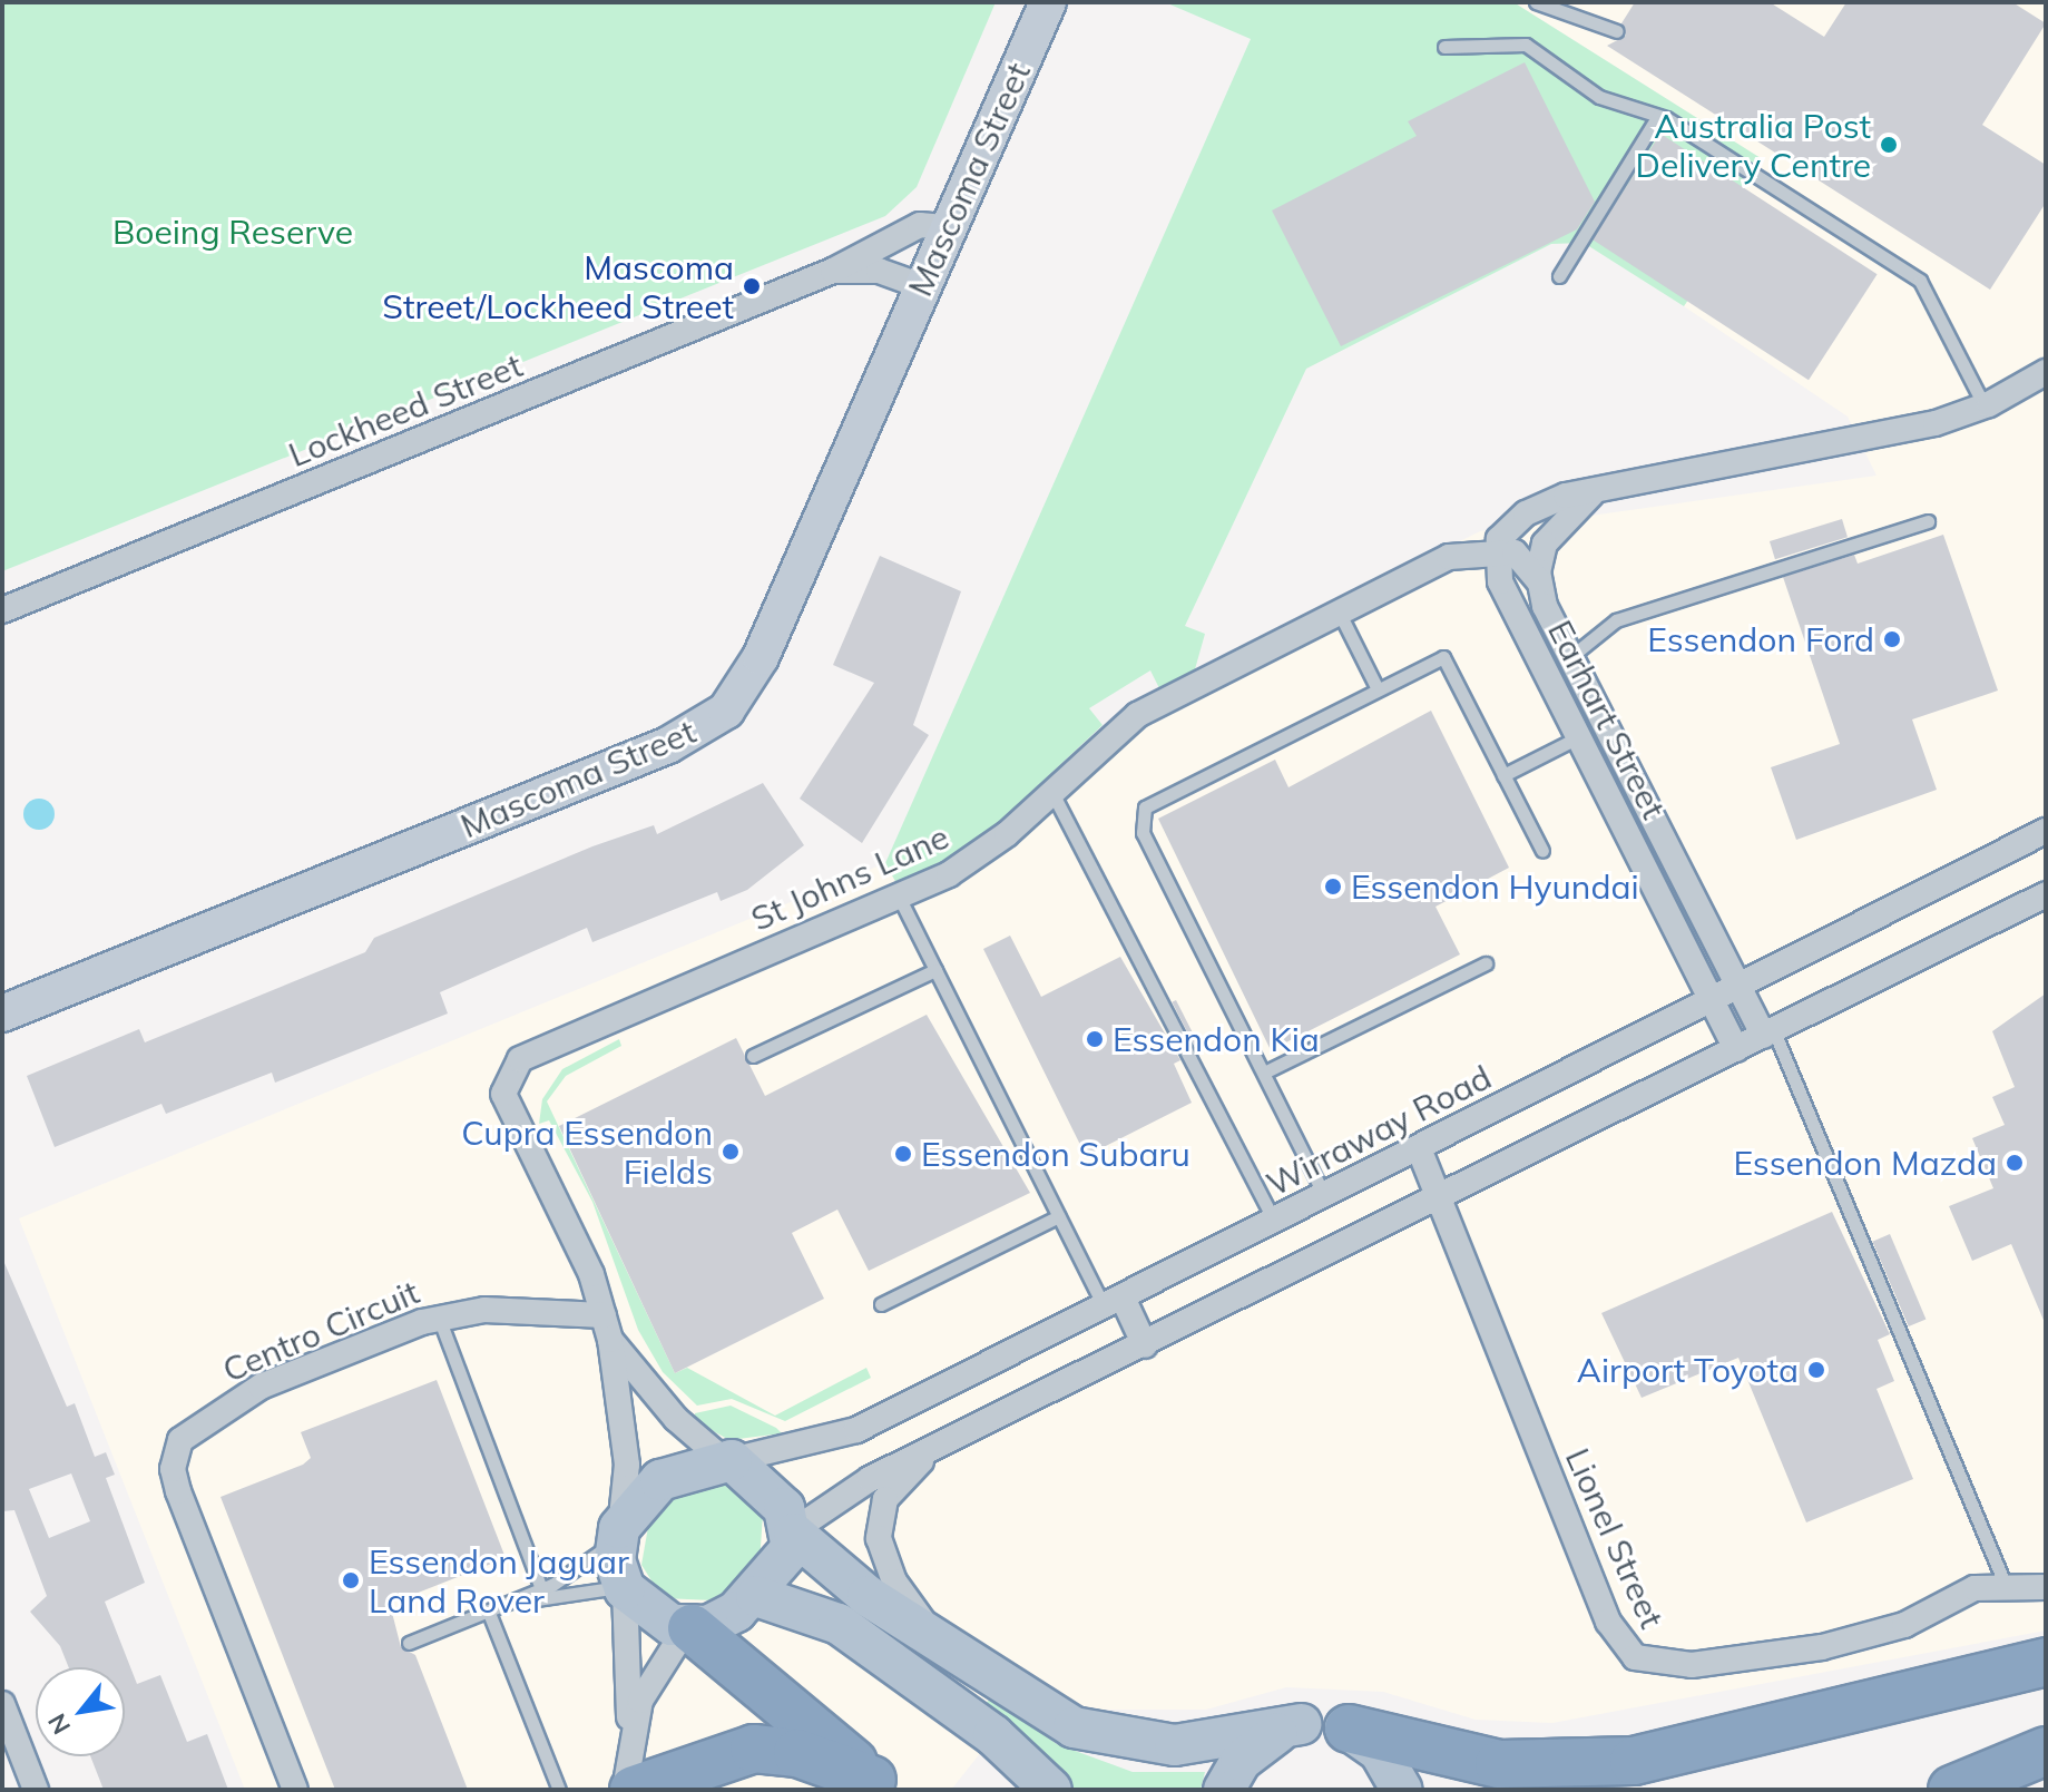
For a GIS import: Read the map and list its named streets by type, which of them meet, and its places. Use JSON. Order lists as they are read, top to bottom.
{
  "streets": {
    "main road": ["Mascoma Street"],
    "street": [
      "Lockheed Street",
      "Earhart Street",
      "St Johns Lane",
      "Wirraway Road",
      "Centro Circuit",
      "Lionel Street"
    ]
  },
  "crossings": [
    ["Mascoma Street", "Lockheed Street"],
    ["Earhart Street", "St Johns Lane"],
    ["Earhart Street", "Wirraway Road"],
    ["St Johns Lane", "Wirraway Road"],
    ["St Johns Lane", "Centro Circuit"],
    ["Wirraway Road", "Lionel Street"]
  ],
  "parks": ["Boeing Reserve"],
  "places": [
    "Australia Post Delivery Centre",
    "Mascoma Street/Lockheed Street",
    "Essendon Ford",
    "Essendon Hyundai",
    "Essendon Kia",
    "Cupra Essendon Fields",
    "Essendon Subaru",
    "Essendon Mazda",
    "Airport Toyota",
    "Essendon Jaguar Land Rover"
  ],
  "north": "bottom left"
}
